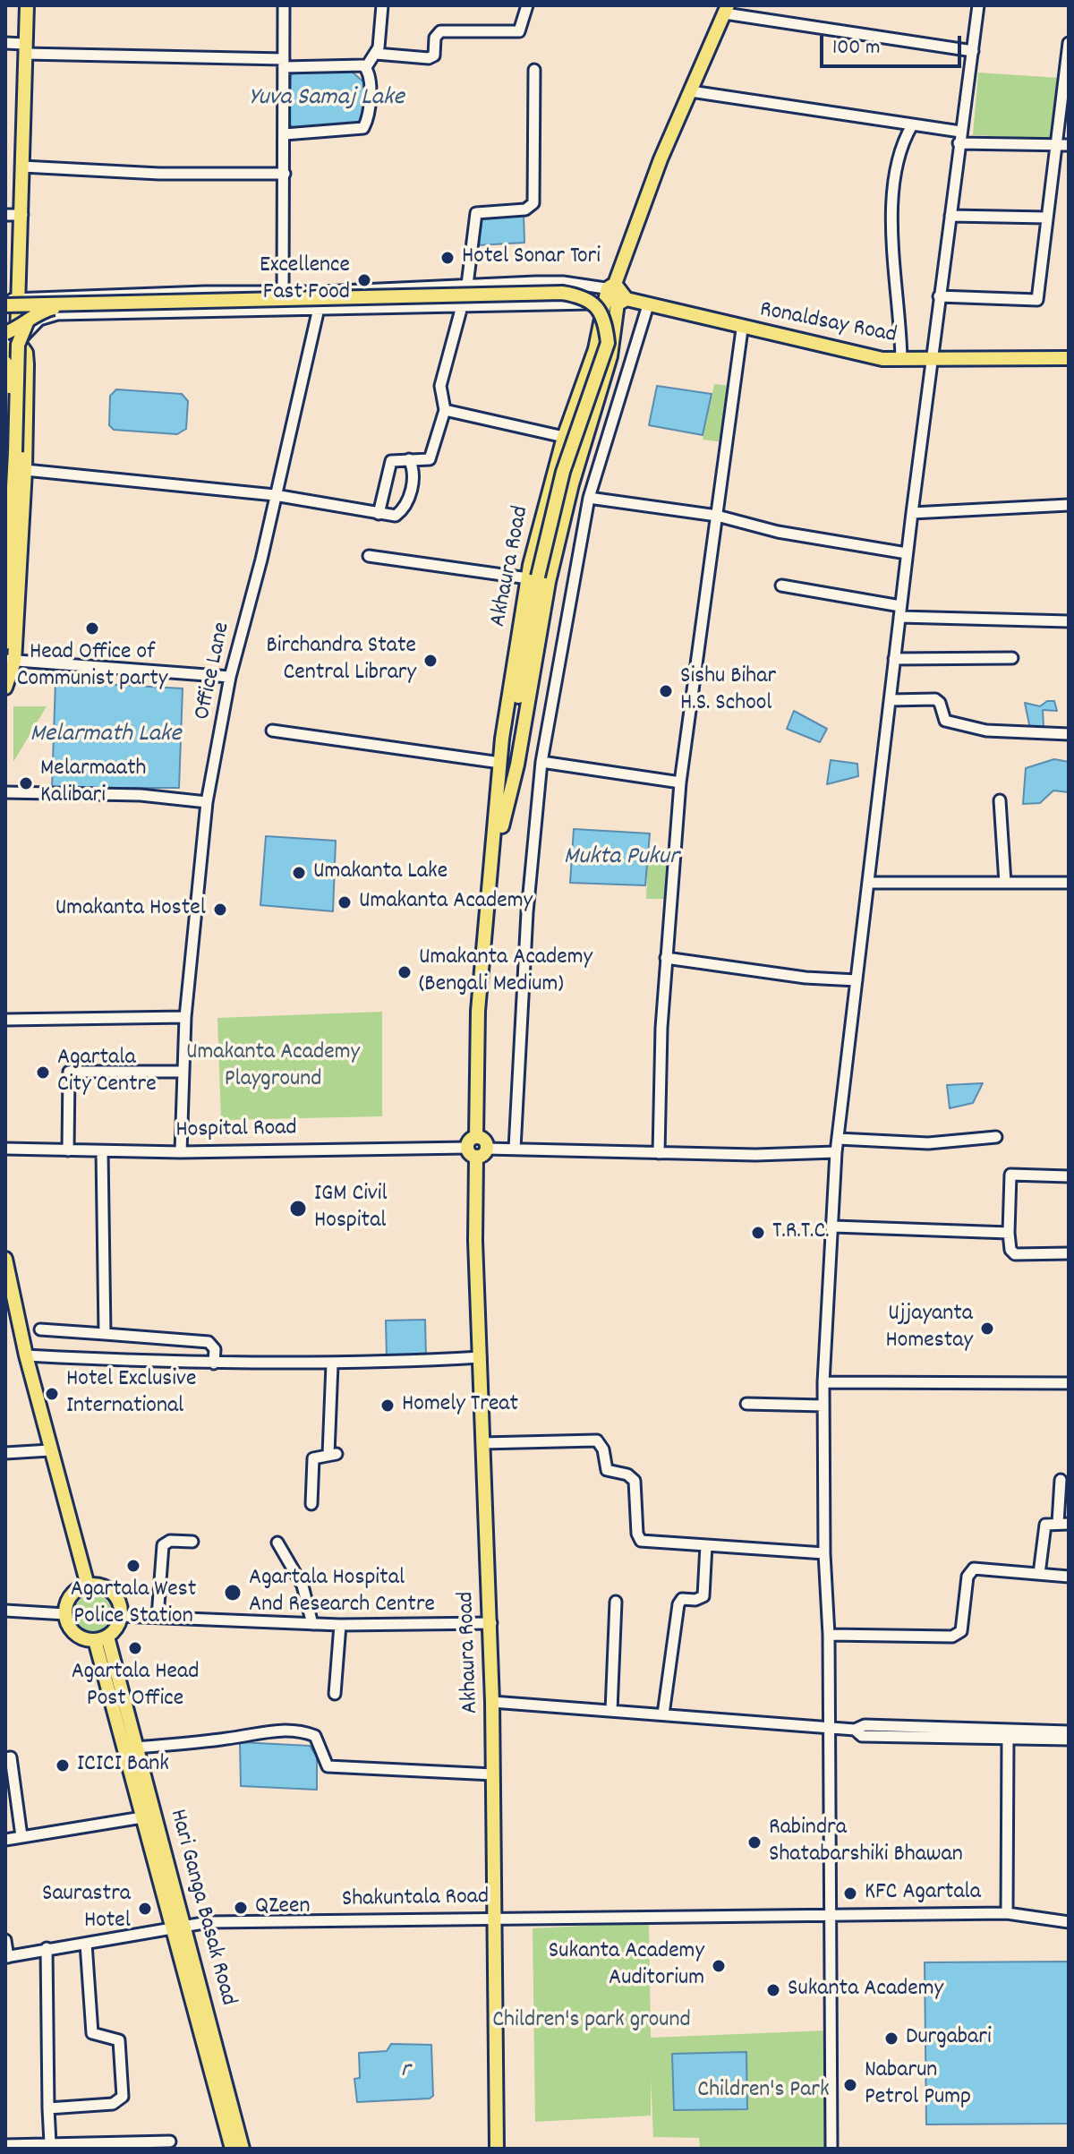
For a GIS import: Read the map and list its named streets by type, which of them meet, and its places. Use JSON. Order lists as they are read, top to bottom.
{
  "streets": {
    "main road": ["Ronaldsay Road", "Akhaura Road", "Hari Ganga Basak Road"],
    "street": ["Office Lane", "Hospital Road", "Shakuntala Road"]
  },
  "crossings": [
    ["Ronaldsay Road", "Akhaura Road"],
    ["Akhaura Road", "Hospital Road"],
    ["Akhaura Road", "Shakuntala Road"],
    ["Office Lane", "Hospital Road"],
    ["Shakuntala Road", "Hari Ganga Basak Road"]
  ],
  "water": [
    "Yuva Samaj Lake",
    "Melarmath Lake",
    "Mukta Pukur",
    "r"
  ],
  "parks": ["Umakanta Academy Playground", "Children's park ground", "Children's Park"],
  "places": [
    "Hotel Sonar Tori",
    "Excellence Fast Food",
    "Head Office of Communist party",
    "Birchandra State Central Library",
    "Sishu Bihar H.S. School",
    "Melarmaath Kalibari",
    "Umakanta Lake",
    "Umakanta Academy",
    "Umakanta Hostel",
    "Umakanta Academy (Bengali Medium)",
    "Agartala City Centre",
    "IGM Civil Hospital",
    "T.R.T.C.",
    "Ujjayanta Homestay",
    "Hotel Exclusive International",
    "Homely Treat",
    "Agartala West Police Station",
    "Agartala Hospital And Research Centre",
    "Agartala Head Post Office",
    "ICICI Bank",
    "Rabindra Shatabarshiki Bhawan",
    "KFC Agartala",
    "QZeen",
    "Saurastra Hotel",
    "Sukanta Academy Auditorium",
    "Sukanta Academy",
    "Durgabari",
    "Nabarun Petrol Pump"
  ],
  "scale_bar": "100 m"
}
